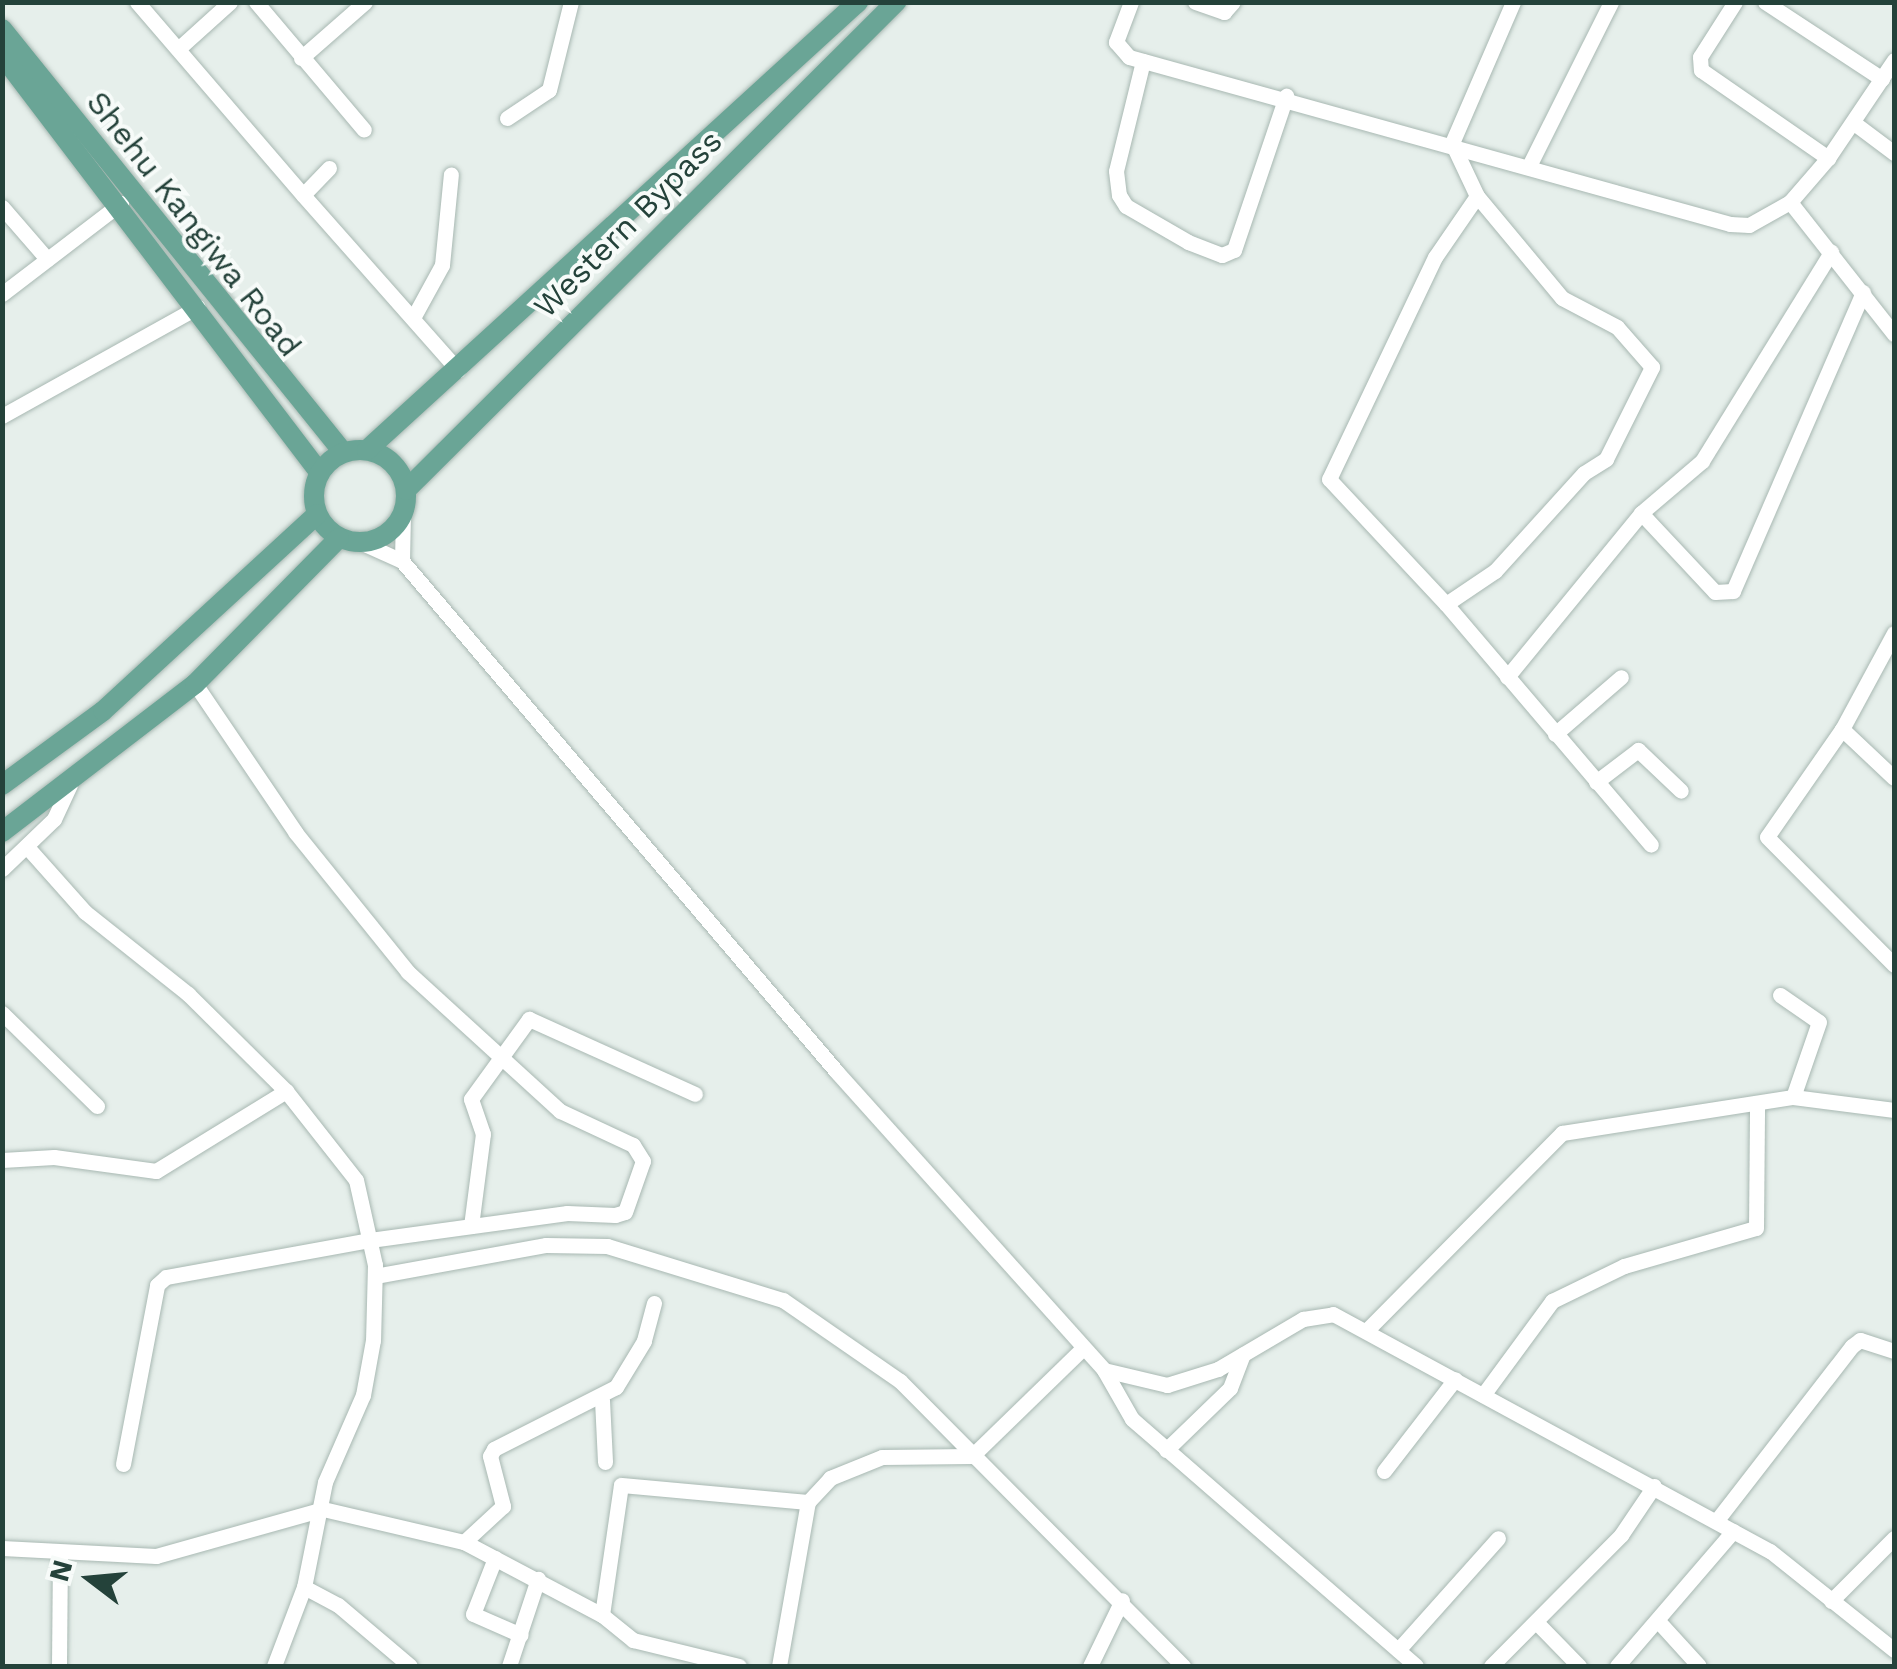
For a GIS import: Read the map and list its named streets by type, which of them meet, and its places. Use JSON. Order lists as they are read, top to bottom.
{
  "streets": {
    "main road": ["Shehu Kangiwa Road", "Western Bypass"]
  },
  "crossings": [
    ["Shehu Kangiwa Road", "Western Bypass"]
  ],
  "north": "left"
}
